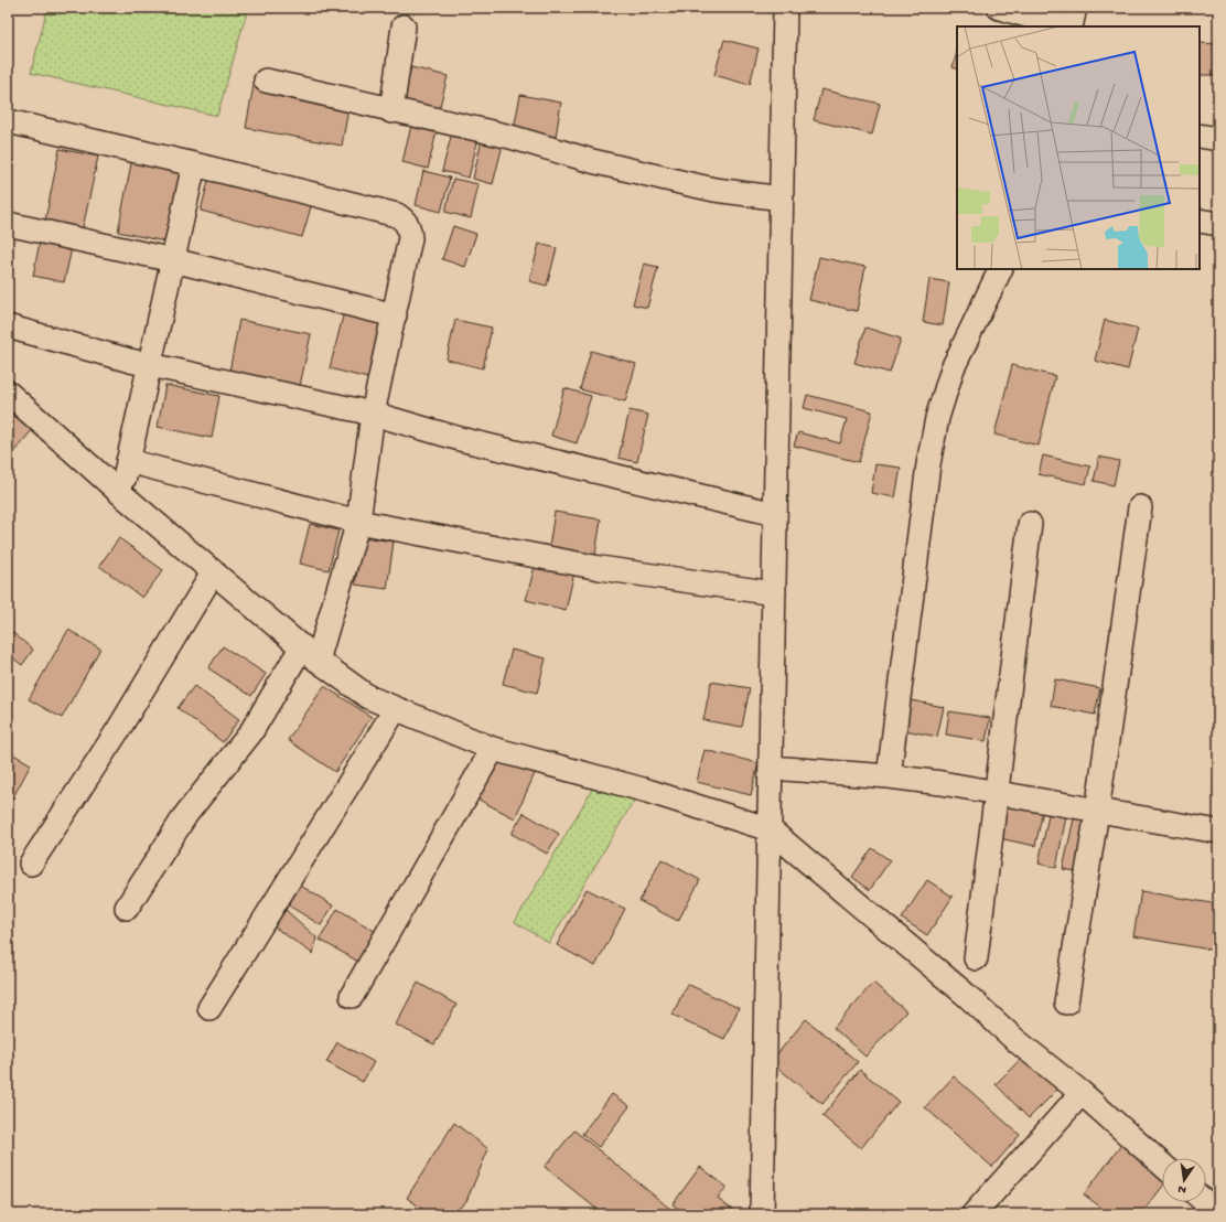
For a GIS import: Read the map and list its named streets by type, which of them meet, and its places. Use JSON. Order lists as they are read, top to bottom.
{
  "north": "bottom"
}
